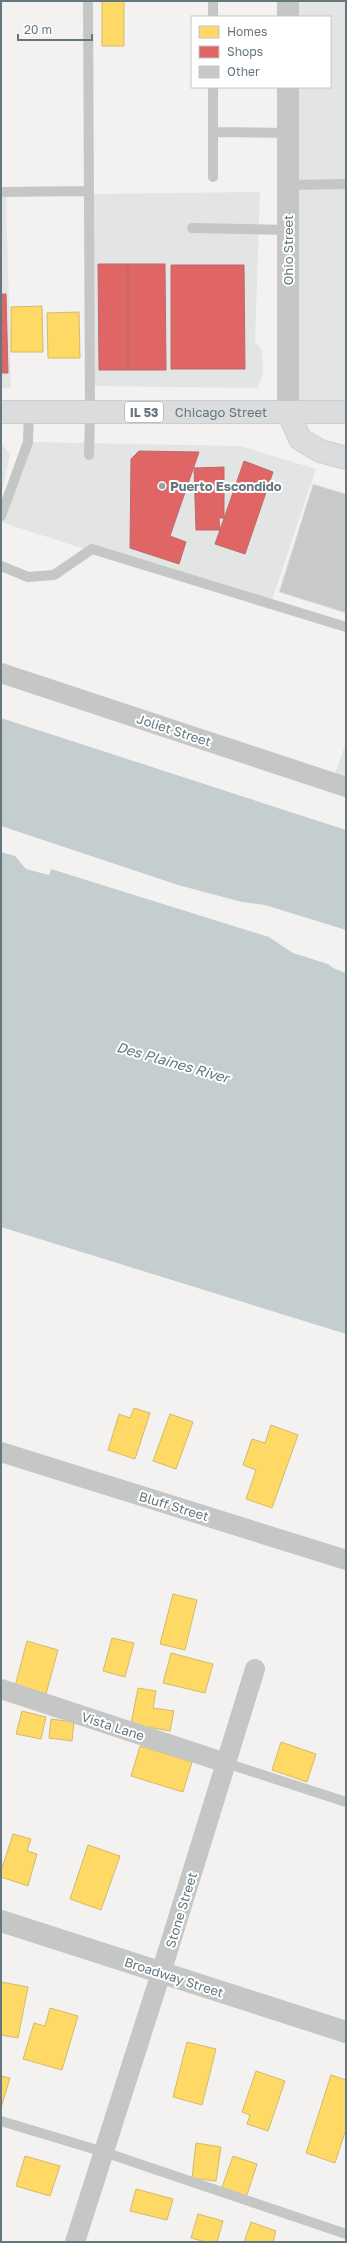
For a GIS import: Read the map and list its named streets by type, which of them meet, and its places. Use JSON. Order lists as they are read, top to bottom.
{
  "streets": {
    "main road": ["IL 53", "Chicago Street"],
    "street": [
      "Ohio Street",
      "Joliet Street",
      "Bluff Street",
      "Vista Lane",
      "Stone Street",
      "Broadway Street"
    ]
  },
  "crossings": [
    ["Ohio Street", "Chicago Street"],
    ["Vista Lane", "Stone Street"],
    ["Stone Street", "Broadway Street"]
  ],
  "water": ["Des Plaines River"],
  "places": ["Puerto Escondido"],
  "legend": ["Homes", "Shops", "Other"],
  "scale_bar": "20 m"
}
